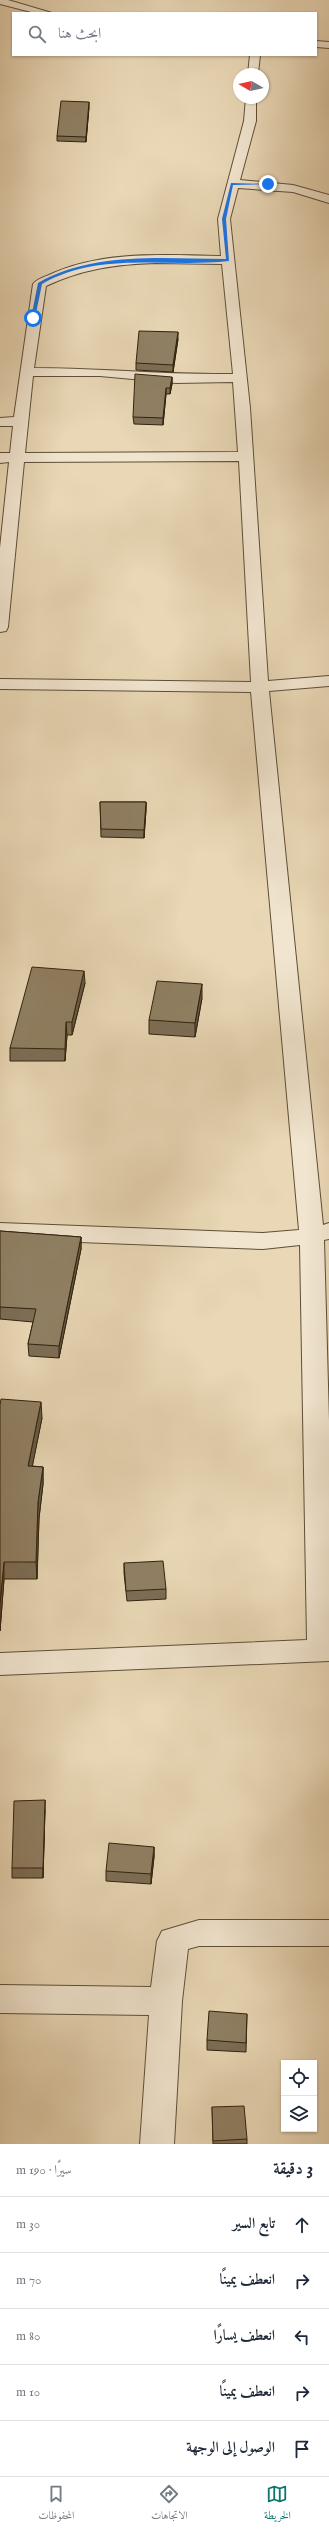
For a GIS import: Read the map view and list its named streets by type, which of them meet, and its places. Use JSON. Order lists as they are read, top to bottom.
{
  "north": "left",
  "page": {
    "search": "ابحث هنا",
    "heading": ["3 دقيقة", "سيرًا · 190 m"],
    "list": [
      ["تابع السير", "30 m"],
      ["انعطف يمينًا", "70 m"],
      ["انعطف يسارًا", "80 m"],
      ["انعطف يمينًا", "10 m"],
      "الوصول إلى الوجهة"
    ],
    "nav": ["الخريطة", "الاتجاهات", "المحفوظات"]
  }
}
